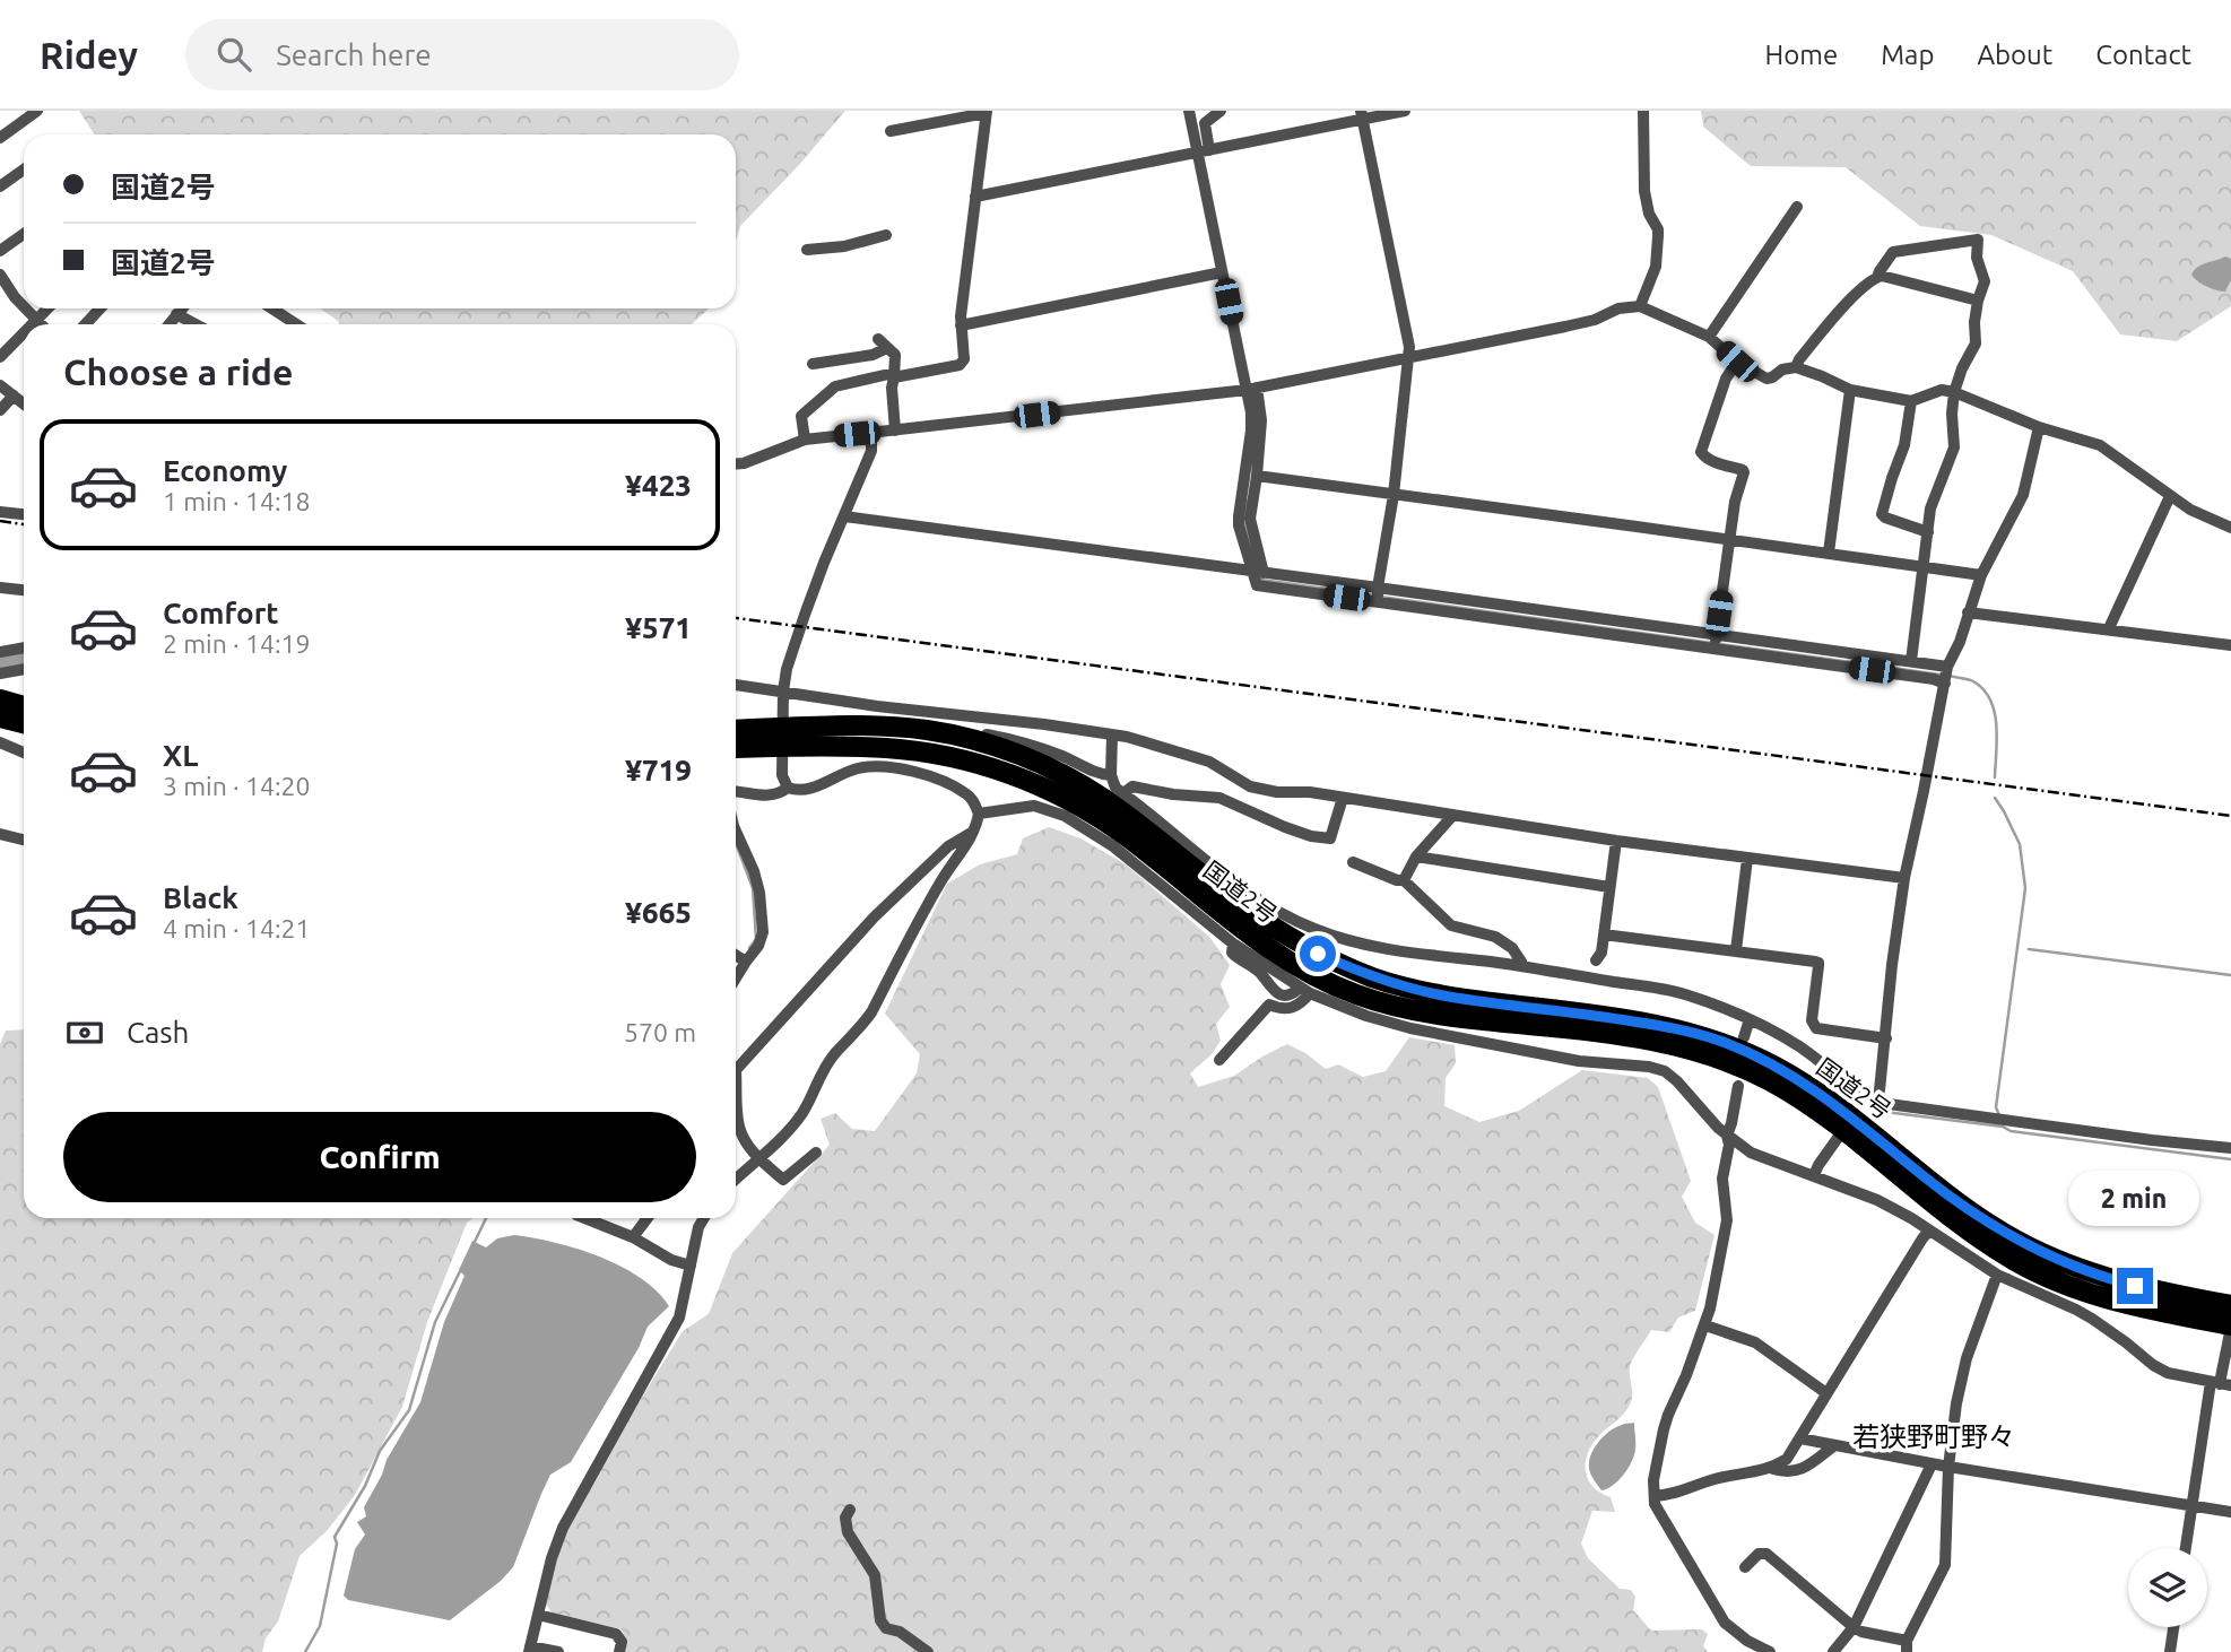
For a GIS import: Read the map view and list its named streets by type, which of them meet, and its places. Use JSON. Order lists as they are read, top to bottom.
{
  "streets": {
    "highway": ["国道2号"]
  },
  "districts": ["若狭野町野々"],
  "page": {
    "header": "Ridey",
    "search": "Search here",
    "nav": [
      "Home",
      "Map",
      "About",
      "Contact"
    ],
    "banner": ["国道2号", "国道2号"],
    "heading": "Choose a ride",
    "list": [
      {
        "name": "Economy",
        "note": "1 min · 14:18",
        "value": "¥423"
      },
      {
        "name": "Comfort",
        "note": "2 min · 14:19",
        "value": "¥571"
      },
      {
        "name": "XL",
        "note": "3 min · 14:20",
        "value": "¥719"
      },
      {
        "name": "Black",
        "note": "4 min · 14:21",
        "value": "¥665"
      }
    ],
    "pay": ["Cash", "570 m"],
    "buttons": "Confirm",
    "bubble": "2 min"
  }
}
